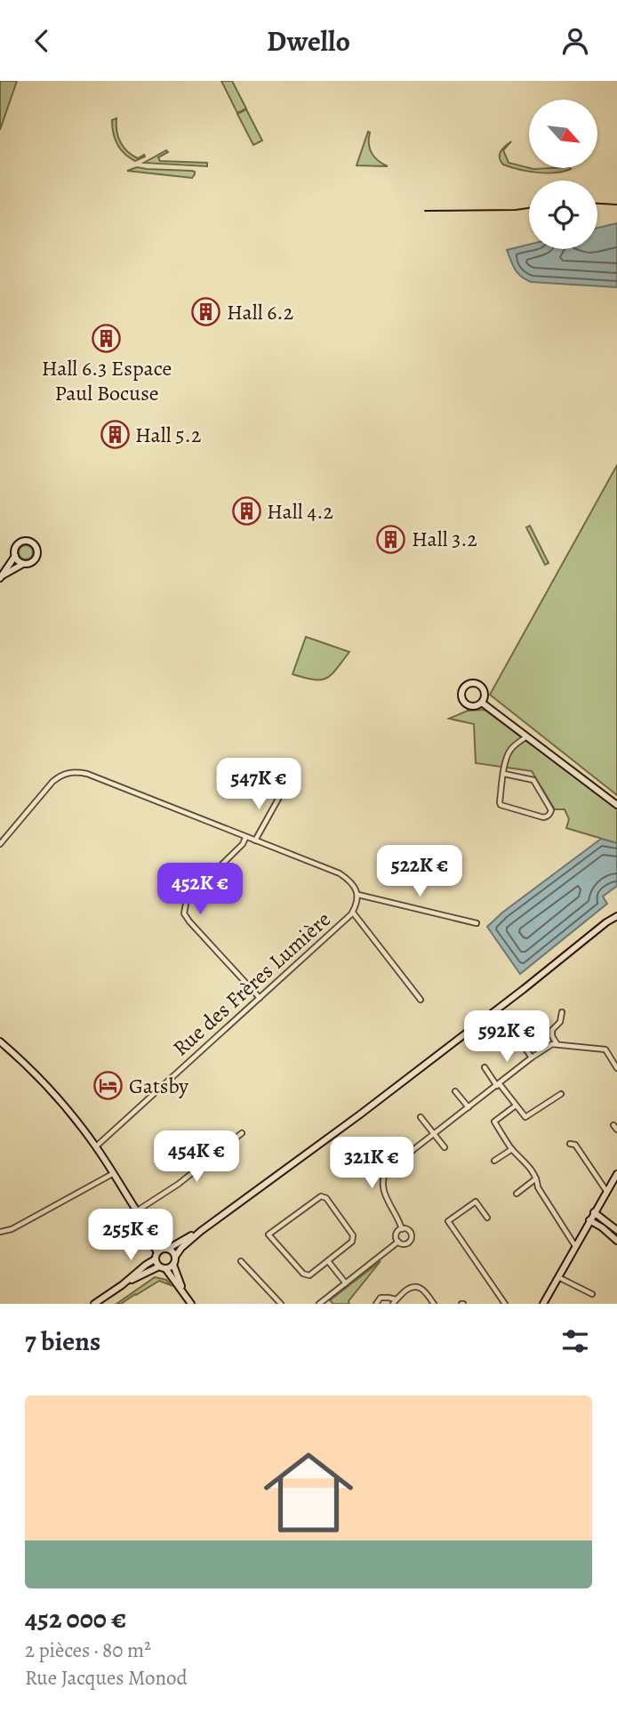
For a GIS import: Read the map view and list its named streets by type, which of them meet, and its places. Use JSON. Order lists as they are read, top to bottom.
{
  "streets": {
    "street": ["Rue des Frères Lumière"]
  },
  "places": {
    "building": [
      "Hall 6.2",
      "Hall 6.3 Espace Paul Bocuse",
      "Hall 5.2",
      "Hall 4.2",
      "Hall 3.2"
    ],
    "hotel": ["Gatsby"]
  },
  "north": "bottom right",
  "page": {
    "header": "Dwello",
    "price": [
      "547K €",
      "522K €",
      "452K €",
      "592K €",
      "454K €",
      "321K €",
      "255K €"
    ],
    "heading": "7 biens",
    "list": [
      {
        "name": "452 000 €",
        "note": "2 pièces · 80 m² · Rue Jacques Monod"
      }
    ]
  }
}
